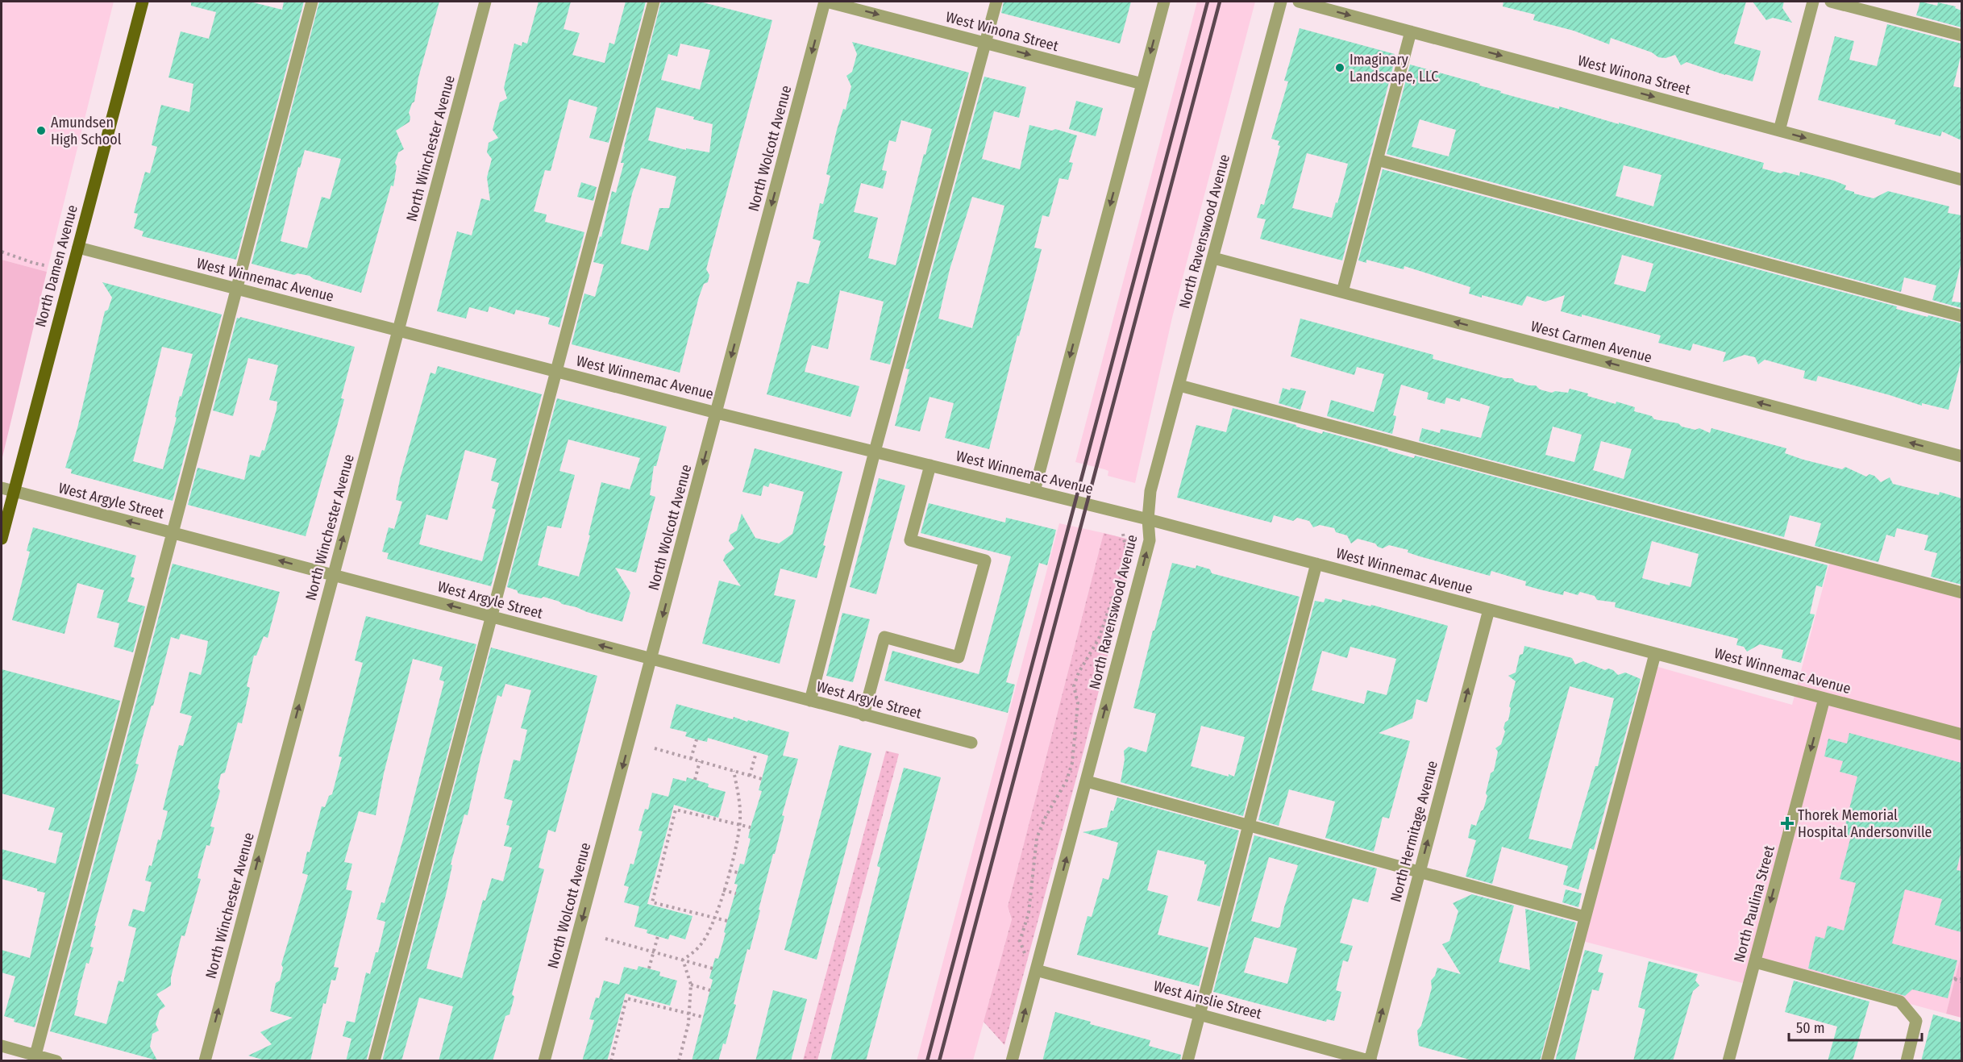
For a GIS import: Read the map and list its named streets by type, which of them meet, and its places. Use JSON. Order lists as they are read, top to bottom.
{
  "streets": {
    "main road": ["North Damen Avenue"],
    "street": [
      "West Winona Street",
      "North Winchester Avenue",
      "North Wolcott Avenue",
      "North Ravenswood Avenue",
      "West Winnemac Avenue",
      "West Carmen Avenue",
      "West Argyle Street",
      "North Hermitage Avenue",
      "North Paulina Street",
      "West Ainslie Street"
    ]
  },
  "crossings": [
    ["West Winona Street", "North Wolcott Avenue"],
    ["North Winchester Avenue", "West Winnemac Avenue"],
    ["North Winchester Avenue", "West Argyle Street"],
    ["North Wolcott Avenue", "West Winnemac Avenue"],
    ["North Wolcott Avenue", "West Argyle Street"],
    ["North Ravenswood Avenue", "West Winnemac Avenue"],
    ["North Ravenswood Avenue", "West Carmen Avenue"],
    ["North Ravenswood Avenue", "West Ainslie Street"],
    ["North Damen Avenue", "West Winnemac Avenue"],
    ["North Damen Avenue", "West Argyle Street"],
    ["West Winnemac Avenue", "North Hermitage Avenue"],
    ["West Winnemac Avenue", "North Paulina Street"],
    ["North Hermitage Avenue", "West Ainslie Street"]
  ],
  "one_way": [
    "West Winona Street",
    "North Winchester Avenue",
    "North Wolcott Avenue",
    "North Ravenswood Avenue",
    "West Carmen Avenue",
    "West Argyle Street",
    "North Hermitage Avenue",
    "North Paulina Street"
  ],
  "places": {
    "other": ["Imaginary Landscape, LLC", "Amundsen High School"],
    "health": ["Thorek Memorial Hospital Andersonville"]
  },
  "scale_bar": "50 m"
}
